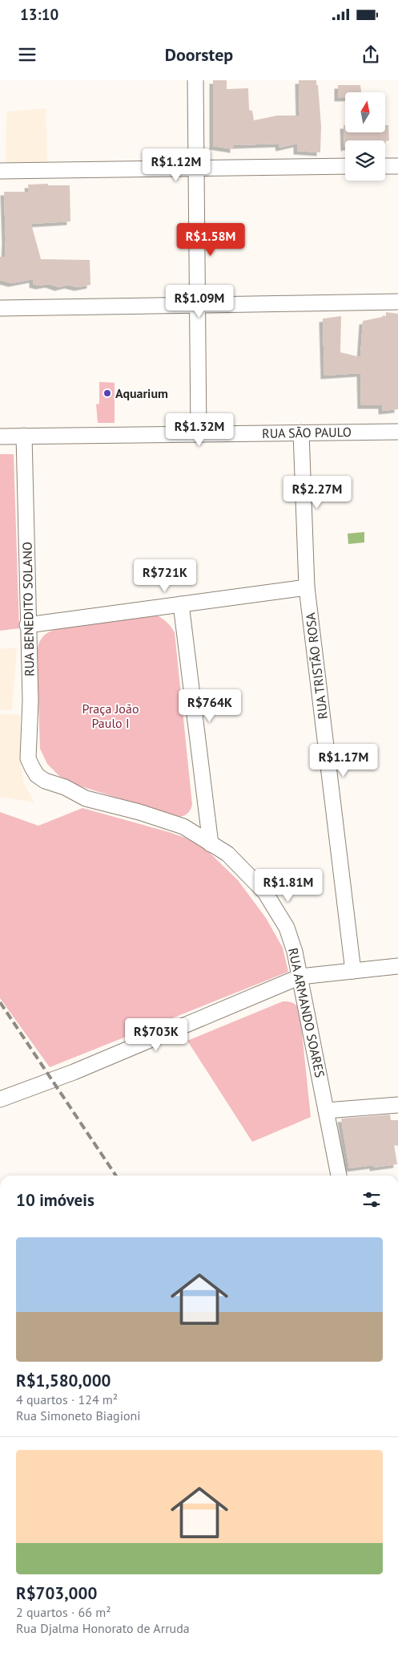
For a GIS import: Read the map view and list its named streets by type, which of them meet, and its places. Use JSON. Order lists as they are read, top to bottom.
{
  "streets": {
    "street": [
      "RUA SÃO PAULO",
      "RUA BENEDITO SOLANO",
      "RUA TRISTÃO ROSA",
      "RUA ARMANDO SOARES"
    ]
  },
  "crossings": [
    ["RUA SÃO PAULO", "RUA BENEDITO SOLANO"],
    ["RUA SÃO PAULO", "RUA TRISTÃO ROSA"],
    ["RUA BENEDITO SOLANO", "RUA ARMANDO SOARES"]
  ],
  "parks": ["Praça João Paulo I"],
  "places": ["Aquarium"],
  "north": "top",
  "page": {
    "status": "13:10",
    "header": "Doorstep",
    "price": [
      "R$1.12M",
      "R$1.58M",
      "R$1.09M",
      "R$1.32M",
      "R$2.27M",
      "R$721K",
      "R$764K",
      "R$1.17M",
      "R$1.81M",
      "R$703K"
    ],
    "heading": "10 imóveis",
    "list": [
      {
        "name": "R$1,580,000",
        "note": "4 quartos · 124 m² · Rua Simoneto Biagioni"
      },
      {
        "name": "R$703,000",
        "note": "2 quartos · 66 m² · Rua Djalma Honorato de Arruda"
      }
    ]
  }
}
